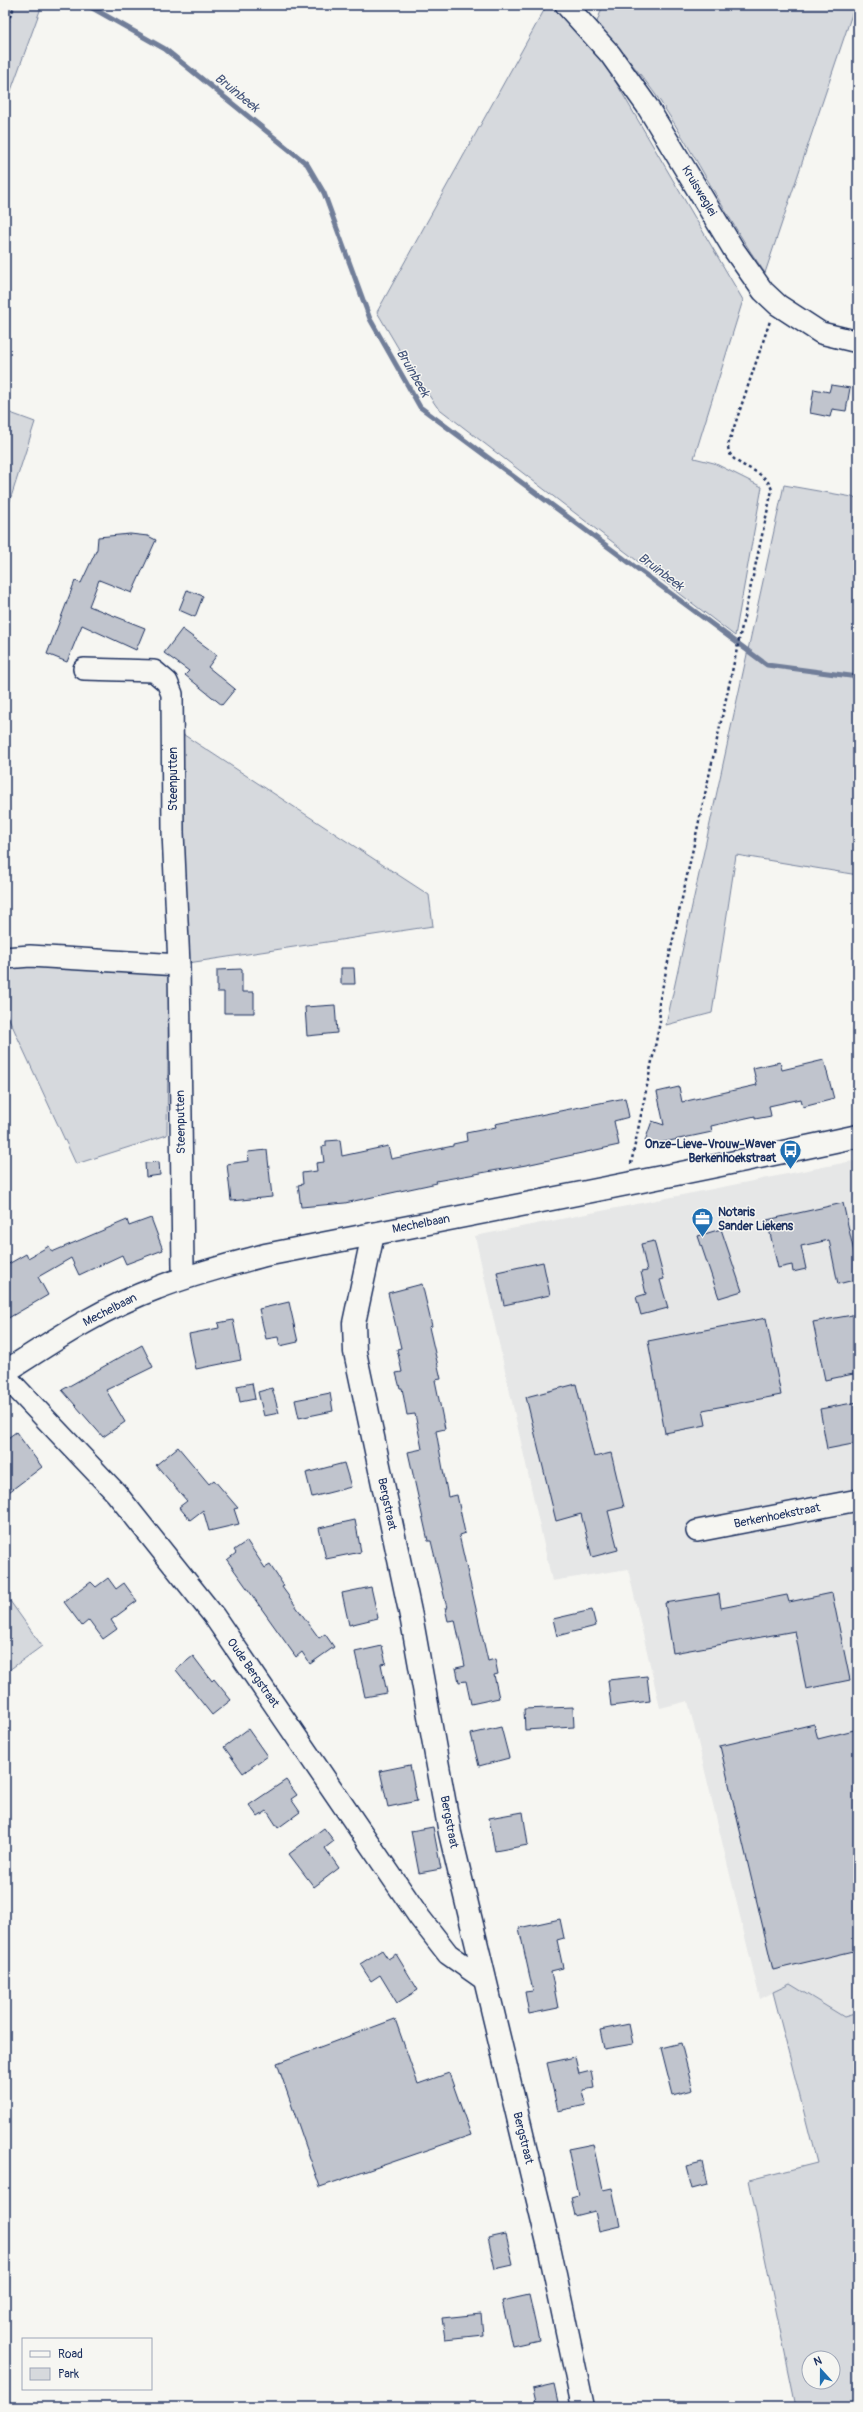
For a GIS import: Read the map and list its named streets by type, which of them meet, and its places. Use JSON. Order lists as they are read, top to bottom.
{
  "streets": {
    "street": [
      "Kruisweglei",
      "Steenputten",
      "Mechelbaan",
      "Bergstraat",
      "Berkenhoekstraat",
      "Oude Bergstraat"
    ]
  },
  "crossings": [
    ["Steenputten", "Mechelbaan"],
    ["Mechelbaan", "Bergstraat"],
    ["Bergstraat", "Oude Bergstraat"]
  ],
  "water": ["Bruinbeek"],
  "places": {
    "bus stop": ["Onze-Lieve-Vrouw-Waver Berkenhoekstraat"],
    "office": ["Notaris Sander Liekens"]
  },
  "legend": ["Road", "Park"],
  "north": "top"
}
